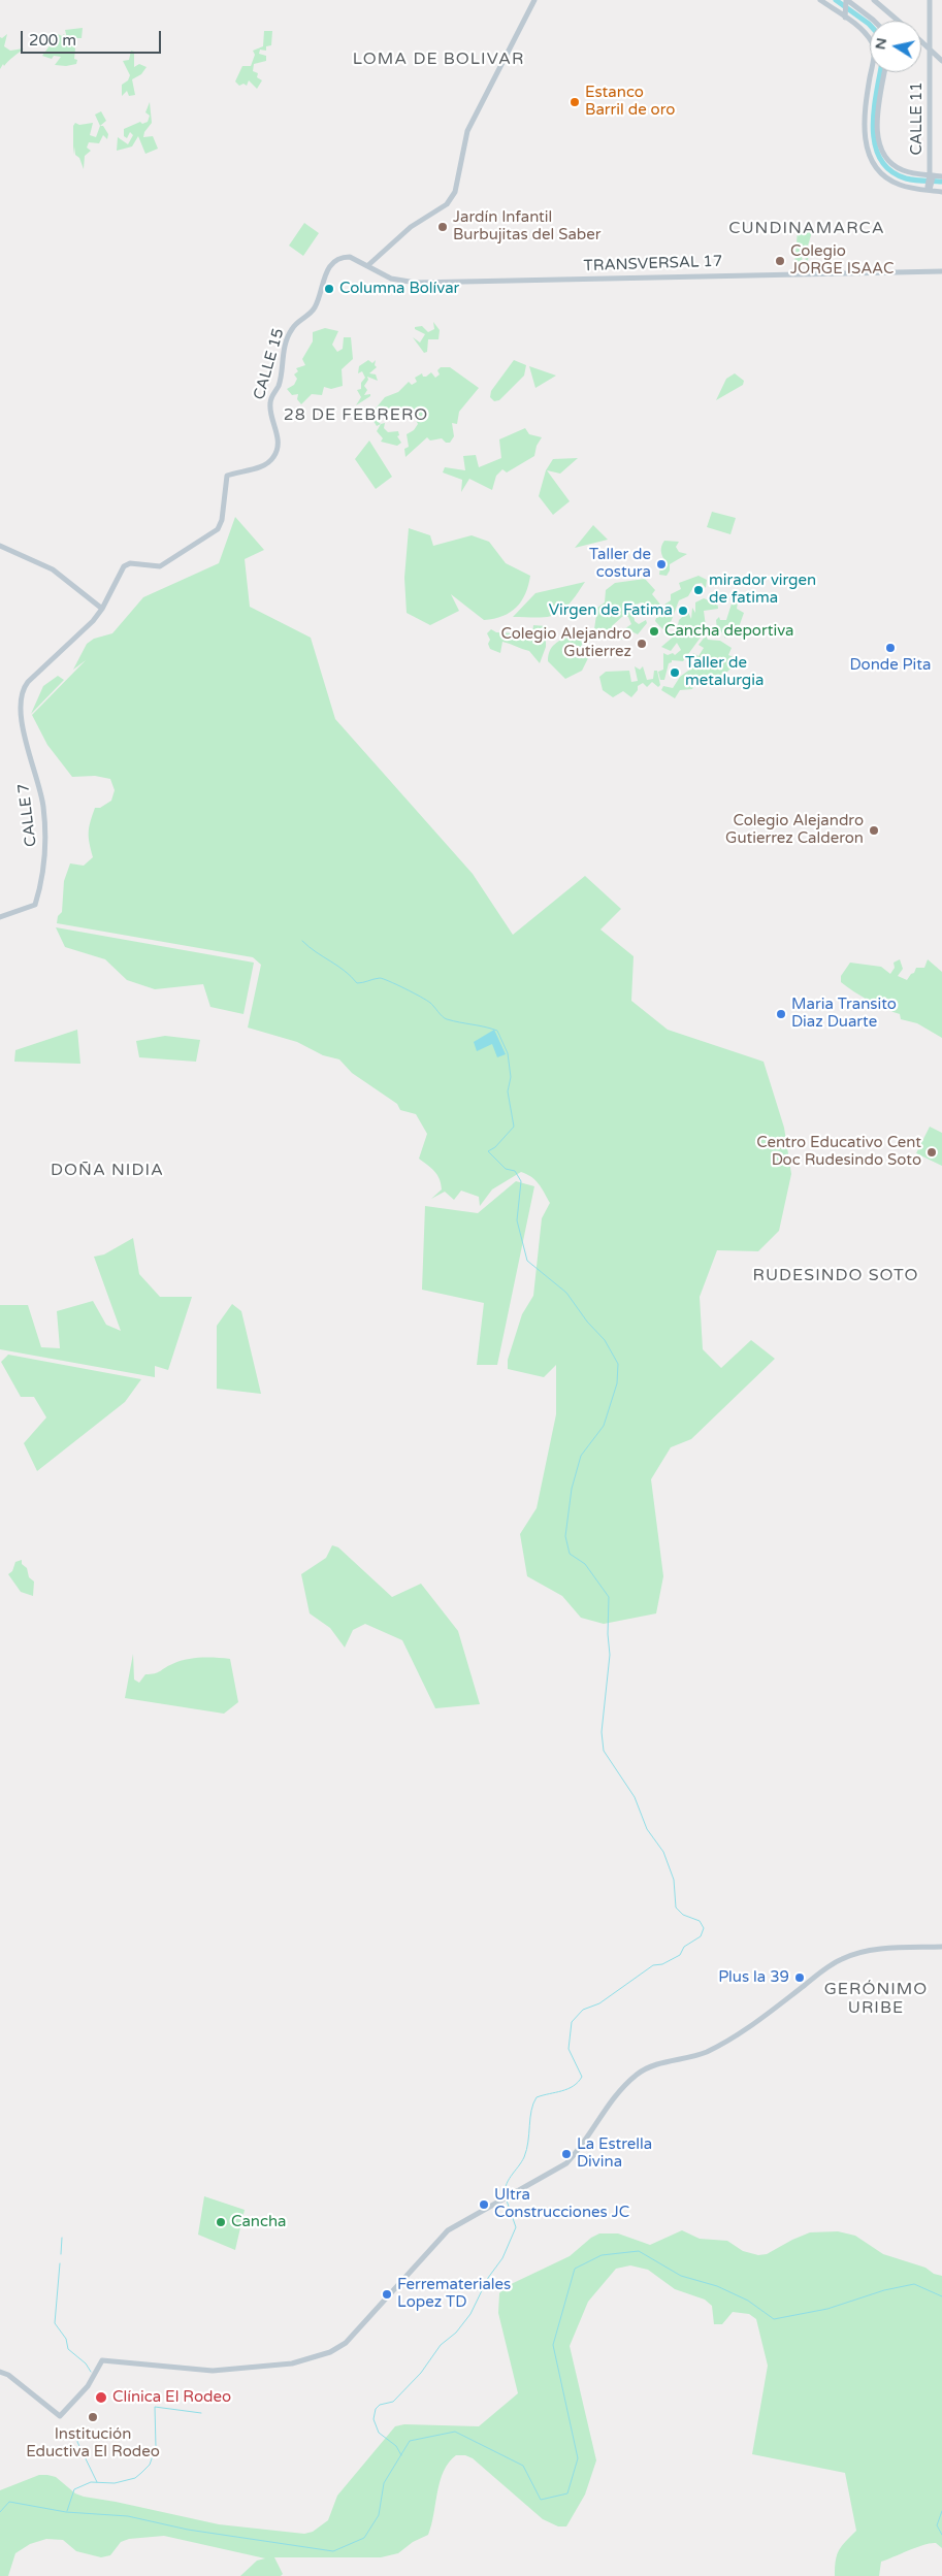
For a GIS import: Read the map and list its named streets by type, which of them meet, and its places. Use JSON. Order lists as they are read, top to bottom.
{
  "streets": {
    "main road": [
      "CALLE 11",
      "TRANSVERSAL 17",
      "CALLE 15",
      "CALLE 7"
    ]
  },
  "crossings": [
    ["TRANSVERSAL 17", "CALLE 15"],
    ["CALLE 15", "CALLE 7"]
  ],
  "districts": [
    "LOMA DE BOLIVAR",
    "CUNDINAMARCA",
    "28 DE FEBRERO",
    "DOÑA NIDIA",
    "RUDESINDO SOTO",
    "GERÓNIMO URIBE"
  ],
  "places": [
    "Estanco Barril de oro",
    "Jardín Infantil Burbujitas del Saber",
    "Colegio JORGE ISAAC",
    "Columna Bolívar",
    "Taller de costura",
    "mirador virgen de fatima",
    "Virgen de Fatima",
    "Cancha deportiva",
    "Colegio Alejandro Gutierrez",
    "Donde Pita",
    "Taller de metalurgia",
    "Colegio Alejandro Gutierrez Calderon",
    "Maria Transito Diaz Duarte",
    "Centro Educativo Cent Doc Rudesindo Soto",
    "Plus la 39",
    "La Estrella Divina",
    "Ultra Construcciones JC",
    "Cancha",
    "Ferremateriales Lopez TD",
    "Clínica El Rodeo",
    "Institución Eductiva El Rodeo"
  ],
  "scale_bar": "200 m",
  "north": "left"
}
